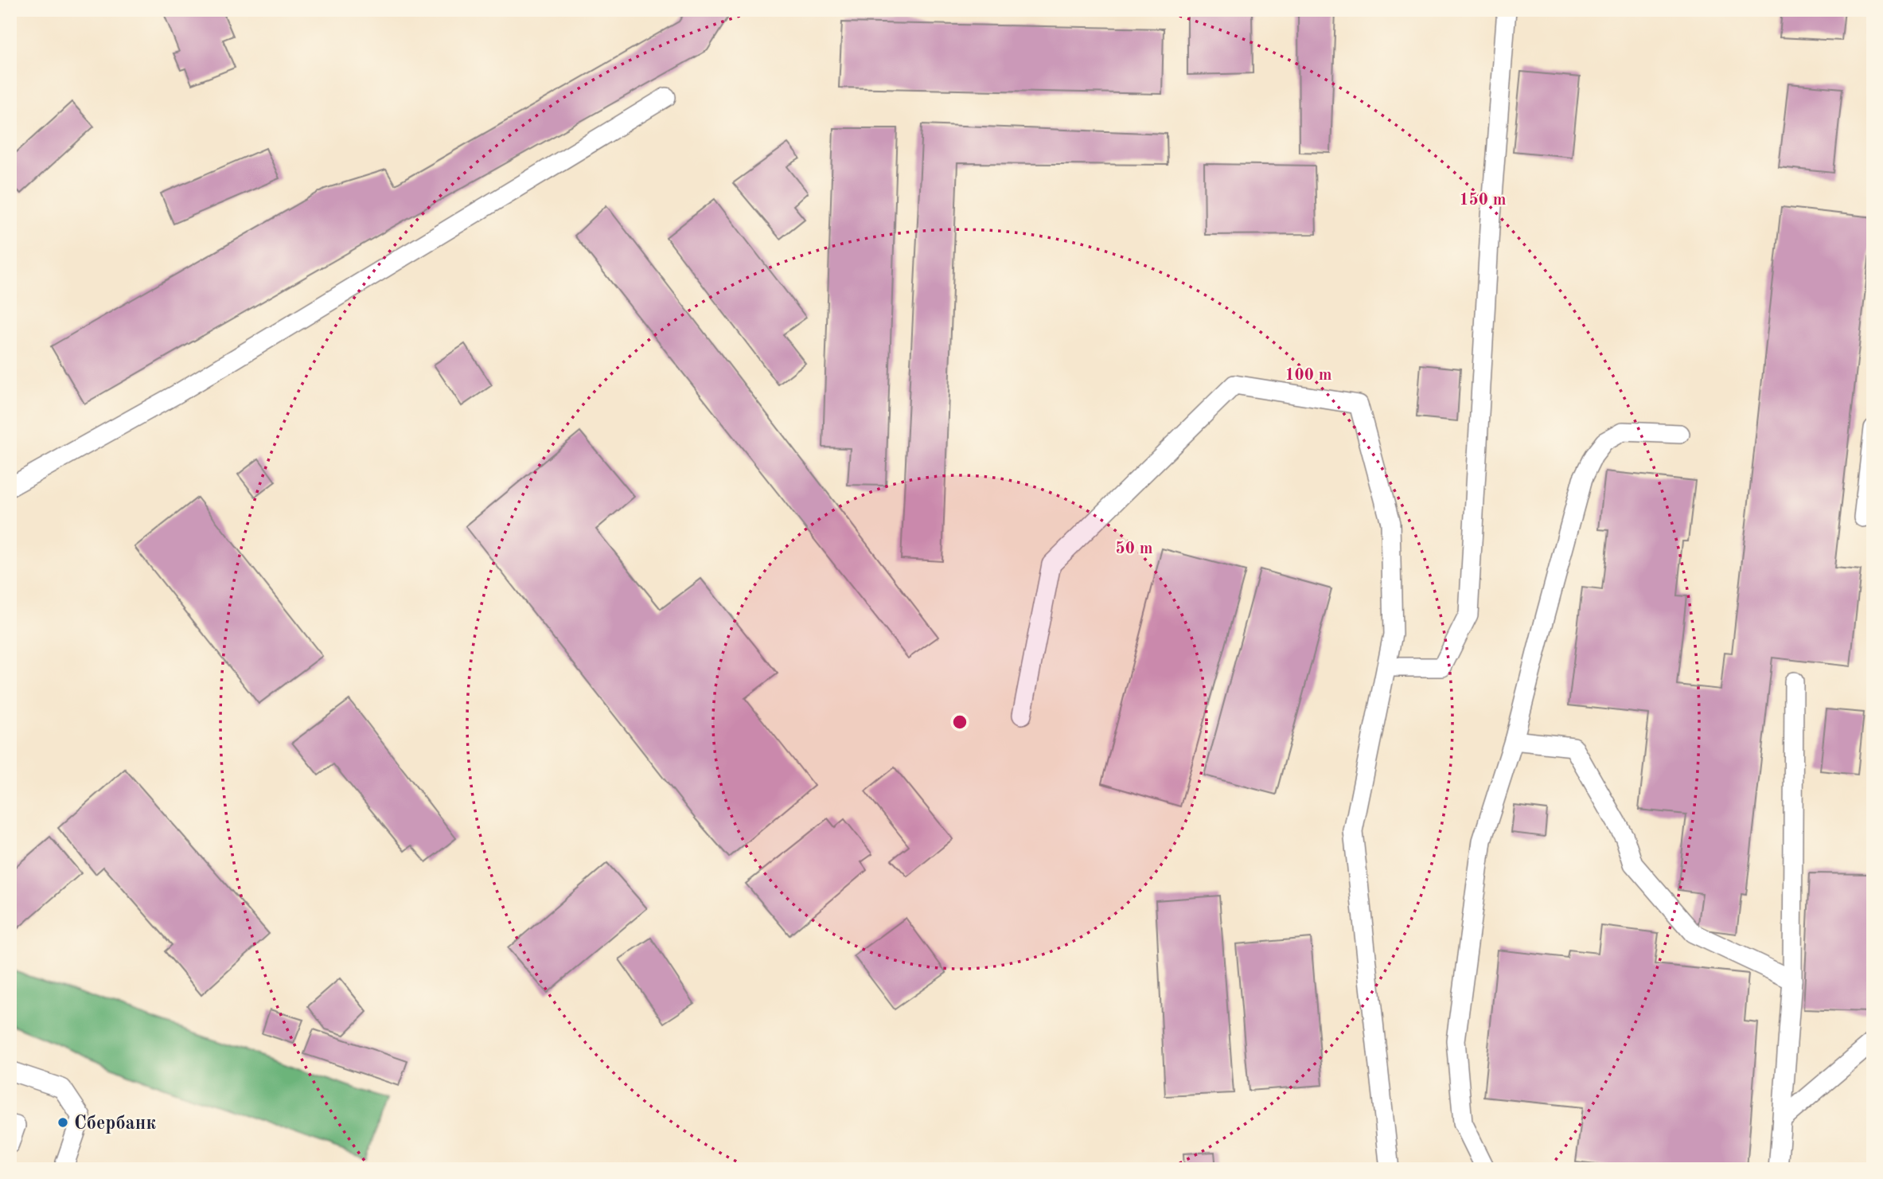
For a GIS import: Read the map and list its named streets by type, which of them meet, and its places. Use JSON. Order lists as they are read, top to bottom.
{
  "places": ["Сбербанк"],
  "rings": ["150 m", "100 m", "50 m"]
}
